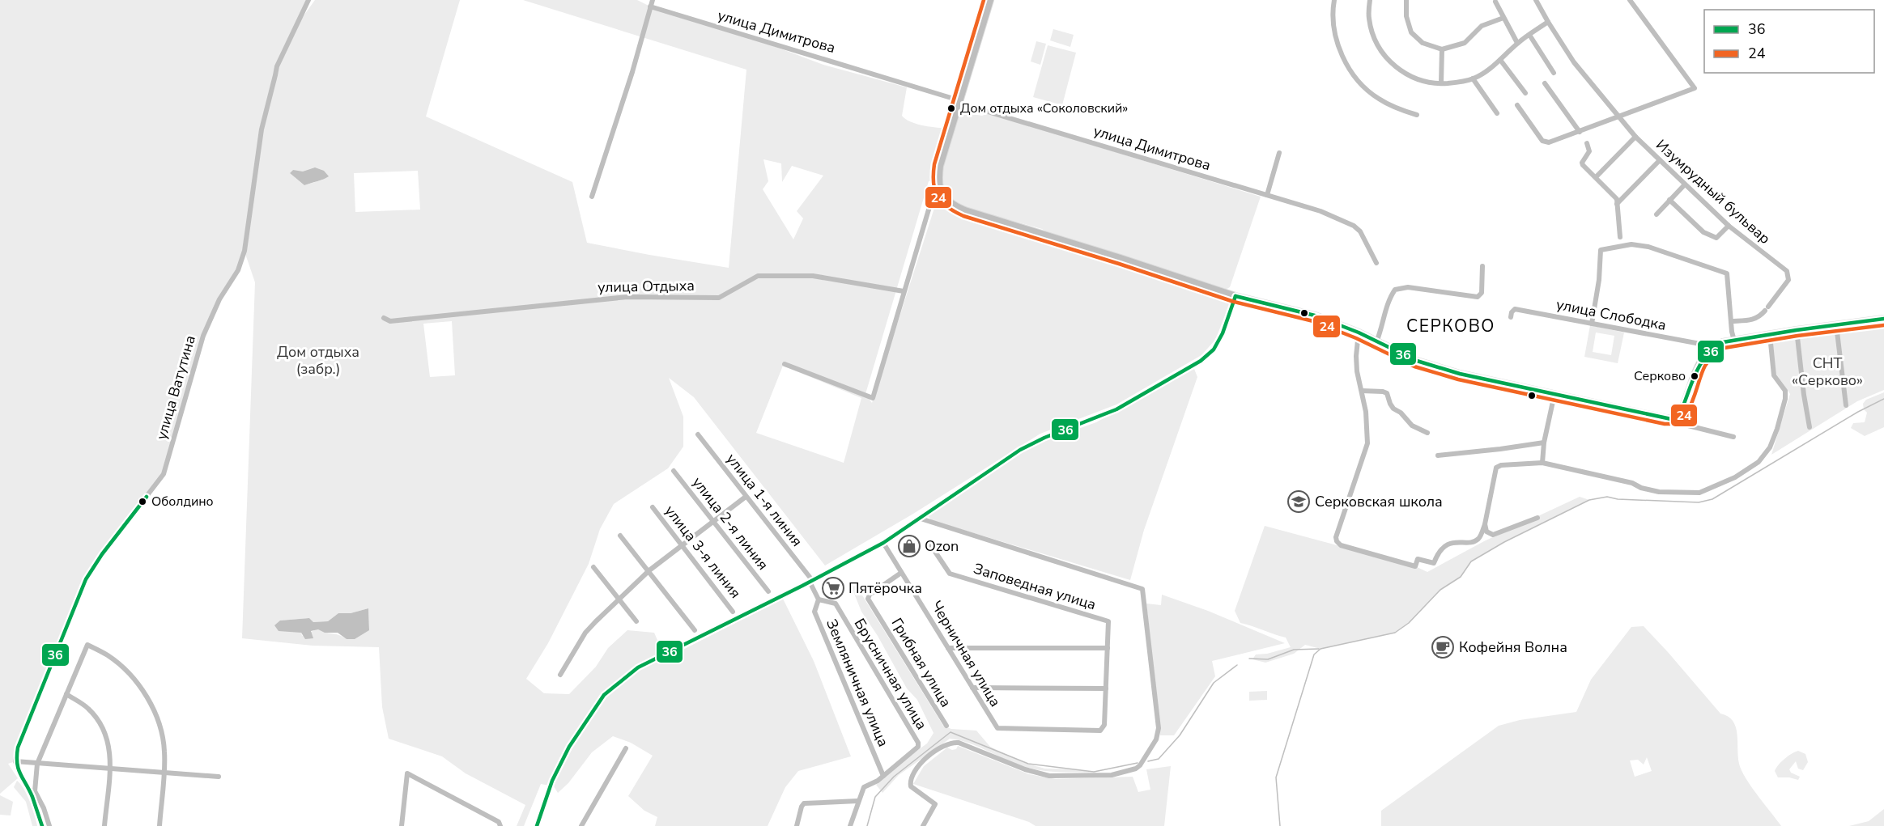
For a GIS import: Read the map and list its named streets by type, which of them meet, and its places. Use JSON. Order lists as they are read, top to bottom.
{
  "streets": {
    "street": [
      "улица Димитрова",
      "Изумрудный бульвар",
      "улица Отдыха",
      "улица Слободка",
      "улица Ватутина",
      "улица 1-я линия",
      "улица 2-я линия",
      "улица 3-я линия",
      "Заповедная улица",
      "Черничная улица",
      "Грибная улица",
      "Брусничная улица",
      "Земляничная улица"
    ]
  },
  "crossings": [
    ["улица 1-я линия", "Брусничная улица"],
    ["улица 1-я линия", "Земляничная улица"],
    ["Заповедная улица", "Черничная улица"],
    ["Черничная улица", "Грибная улица"],
    ["Брусничная улица", "Земляничная улица"]
  ],
  "districts": ["СЕРКОВО"],
  "parks": ["Дом отдыха (забр.)", "СНТ «Серково»"],
  "places": {
    "other": ["Дом отдыха «Соколовский»", "Серково", "Оболдино"],
    "school or university": ["Серковская школа"],
    "shop": ["Ozon"],
    "supermarket": ["Пятёрочка"],
    "cafe": ["Кофейня Волна"]
  },
  "lines": ["transit line 24", "transit line 36"],
  "legend": ["36", "24"]
}
